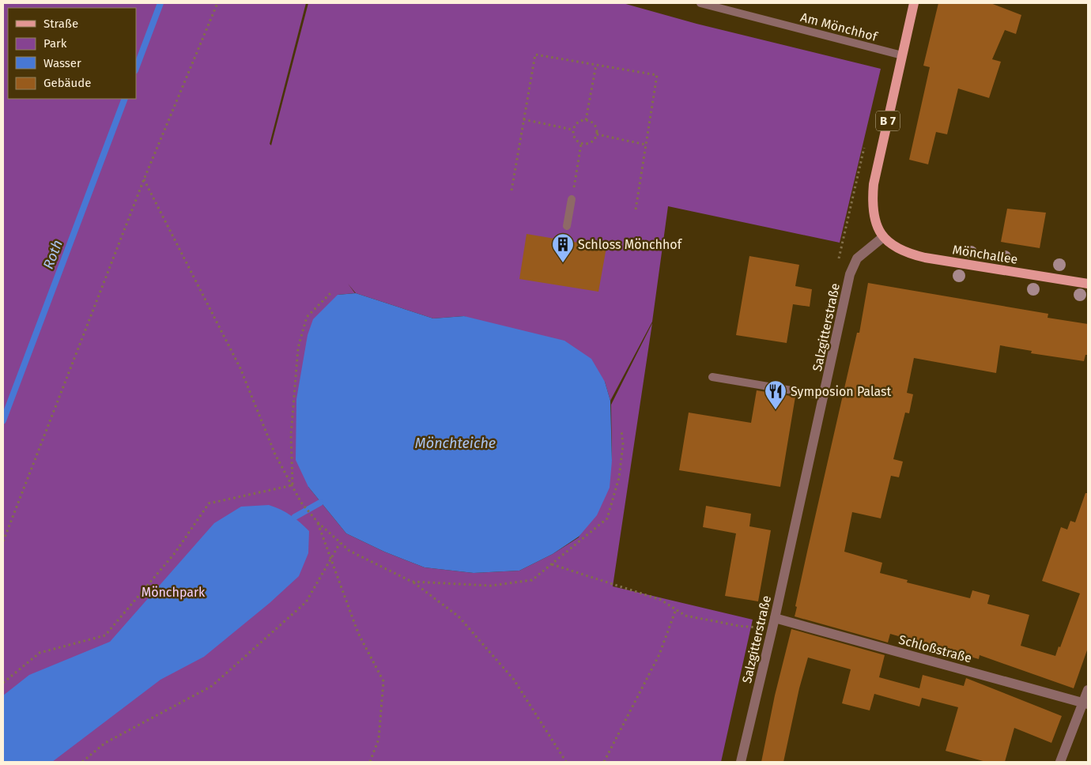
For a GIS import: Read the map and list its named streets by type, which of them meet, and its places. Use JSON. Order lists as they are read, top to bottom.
{
  "streets": {
    "main road": ["B 7", "Mönchallee"],
    "street": ["Salzgitterstraße", "Schloßstraße"],
    "lane": ["Am Mönchhof"]
  },
  "crossings": [
    ["Am Mönchhof", "B 7"],
    ["B 7", "Mönchallee"],
    ["B 7", "Salzgitterstraße"],
    ["Mönchallee", "Salzgitterstraße"],
    ["Salzgitterstraße", "Schloßstraße"]
  ],
  "water": ["Roth", "Mönchteiche"],
  "parks": ["Mönchpark"],
  "places": {
    "building": ["Schloss Mönchhof"],
    "restaurant": ["Symposion Palast"]
  },
  "legend": [
    "Straße",
    "Park",
    "Wasser",
    "Gebäude"
  ]
}
